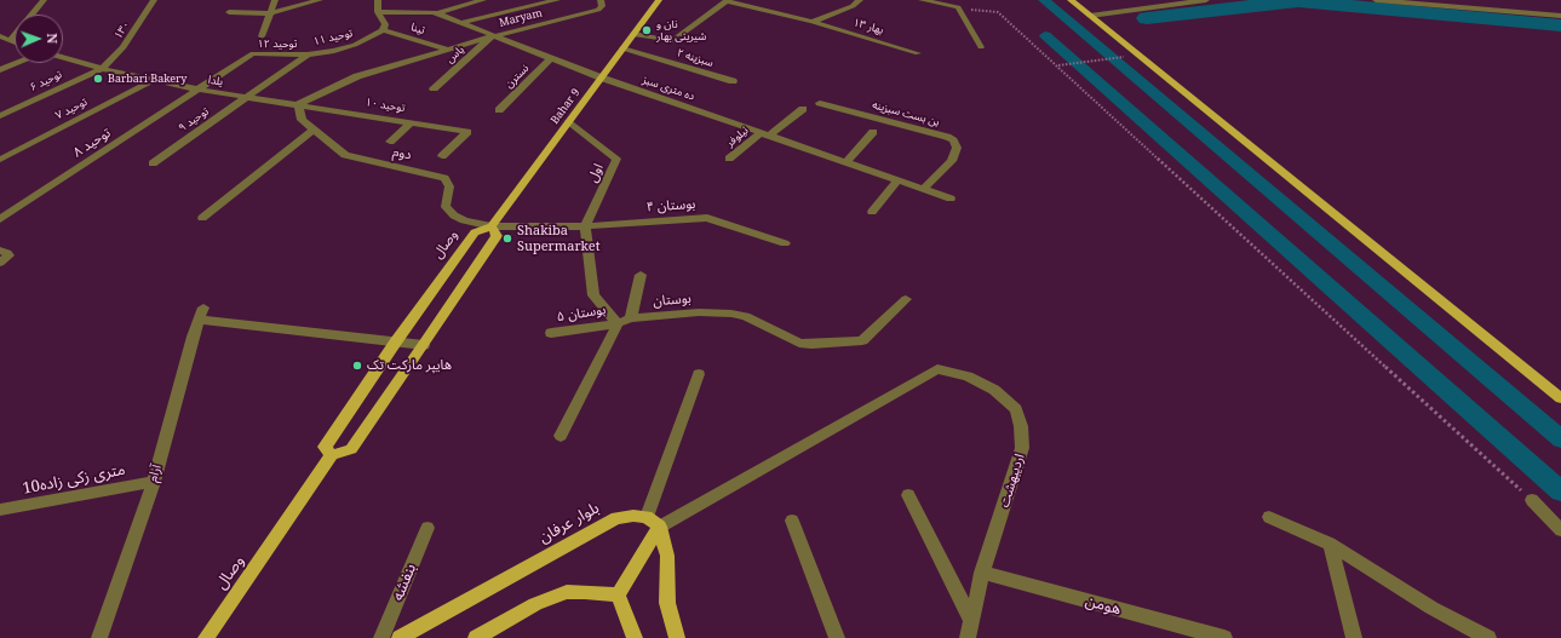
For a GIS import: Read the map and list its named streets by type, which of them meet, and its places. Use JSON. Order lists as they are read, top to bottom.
{
  "streets": {
    "main road": ["Bahar 9", "وصال", "بلوار عرفان"],
    "street": [
      "Maryam",
      "بهار ۱۳",
      "تینا",
      "۱۳۰",
      "توحید ۱۱",
      "توحید ۱۲",
      "یاس",
      "سبزینه ۲",
      "نسترن",
      "توحید ۶",
      "یلدا",
      "ده متری سبز",
      "توحید ۱۰",
      "توحید ۷",
      "بن بست سبزینه",
      "توحید ۹",
      "نیلوفر",
      "توحید ۸",
      "دوم",
      "اول",
      "بوستان ۴",
      "بوستان",
      "بوستان ۵",
      "آرام",
      "10متری زکی زاده",
      "اردیبهشت",
      "بنفشه",
      "هومن"
    ]
  },
  "crossings": [
    ["Maryam", "یاس"],
    ["Maryam", "ده متری سبز"],
    ["تینا", "توحید ۱۱"],
    ["۱۳۰", "توحید ۶"],
    ["۱۳۰", "یلدا"],
    ["توحید ۱۱", "توحید ۱۲"],
    ["توحید ۱۱", "یلدا"],
    ["توحید ۱۱", "توحید ۹"],
    ["توحید ۱۲", "یلدا"],
    ["توحید ۱۲", "توحید ۸"],
    ["یاس", "ده متری سبز"],
    ["سبزینه ۲", "Bahar 9"],
    ["نسترن", "ده متری سبز"],
    ["توحید ۶", "یلدا"],
    ["یلدا", "توحید ۱۰"],
    ["یلدا", "توحید ۷"],
    ["یلدا", "توحید ۹"],
    ["یلدا", "توحید ۸"],
    ["یلدا", "دوم"],
    ["ده متری سبز", "Bahar 9"],
    ["ده متری سبز", "بن بست سبزینه"],
    ["ده متری سبز", "نیلوفر"],
    ["توحید ۱۰", "دوم"],
    ["Bahar 9", "دوم"],
    ["Bahar 9", "اول"],
    ["Bahar 9", "وصال"],
    ["دوم", "وصال"],
    ["اول", "بوستان ۴"],
    ["وصال", "آرام"],
    ["بوستان", "بوستان ۵"],
    ["آرام", "10متری زکی زاده"],
    ["اردیبهشت", "بلوار عرفان"],
    ["اردیبهشت", "هومن"]
  ],
  "places": [
    "نان و شیرینی بهار",
    "Barbari Bakery",
    "Shakiba Supermarket",
    "هایپر مارکت تک"
  ],
  "north": "right"
}
